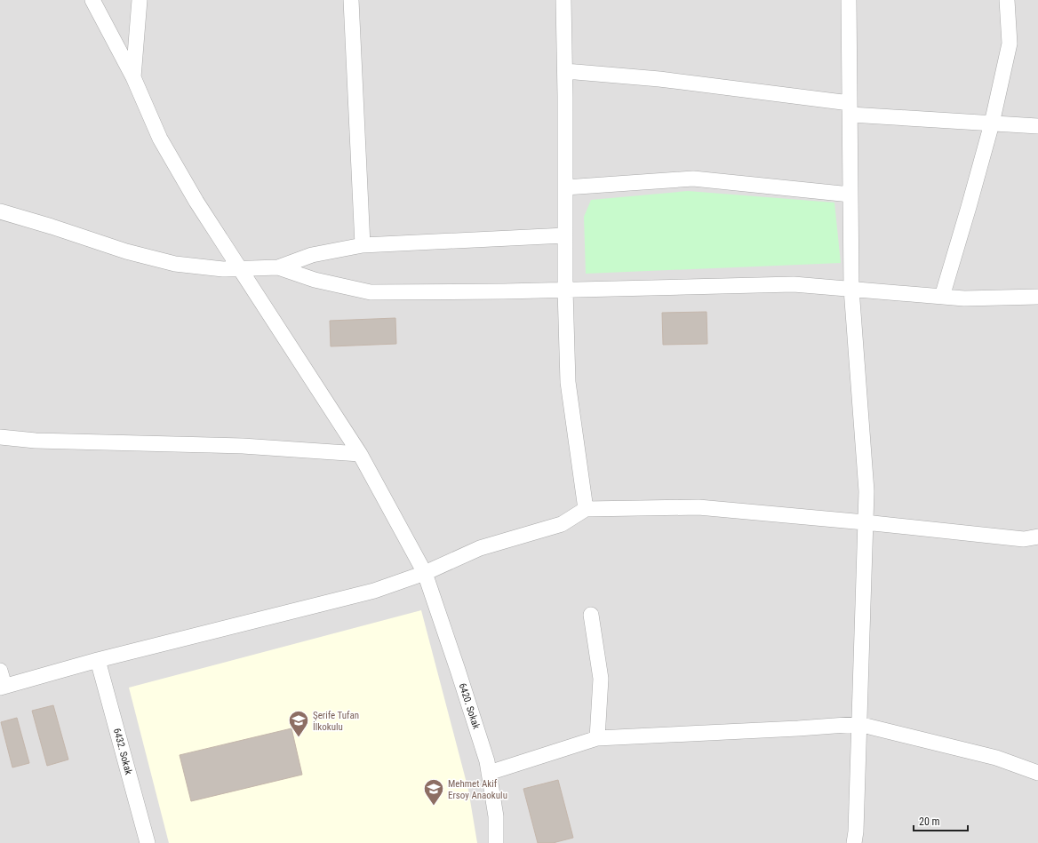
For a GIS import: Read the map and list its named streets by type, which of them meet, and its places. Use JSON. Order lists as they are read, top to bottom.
{
  "streets": {
    "street": ["6420. Sokak", "6432. Sokak"]
  },
  "places": {
    "school or university": ["Şerife Tufan İlkokulu", "Mehmet Akif Ersoy Anaokulu"]
  },
  "scale_bar": "20 m"
}
